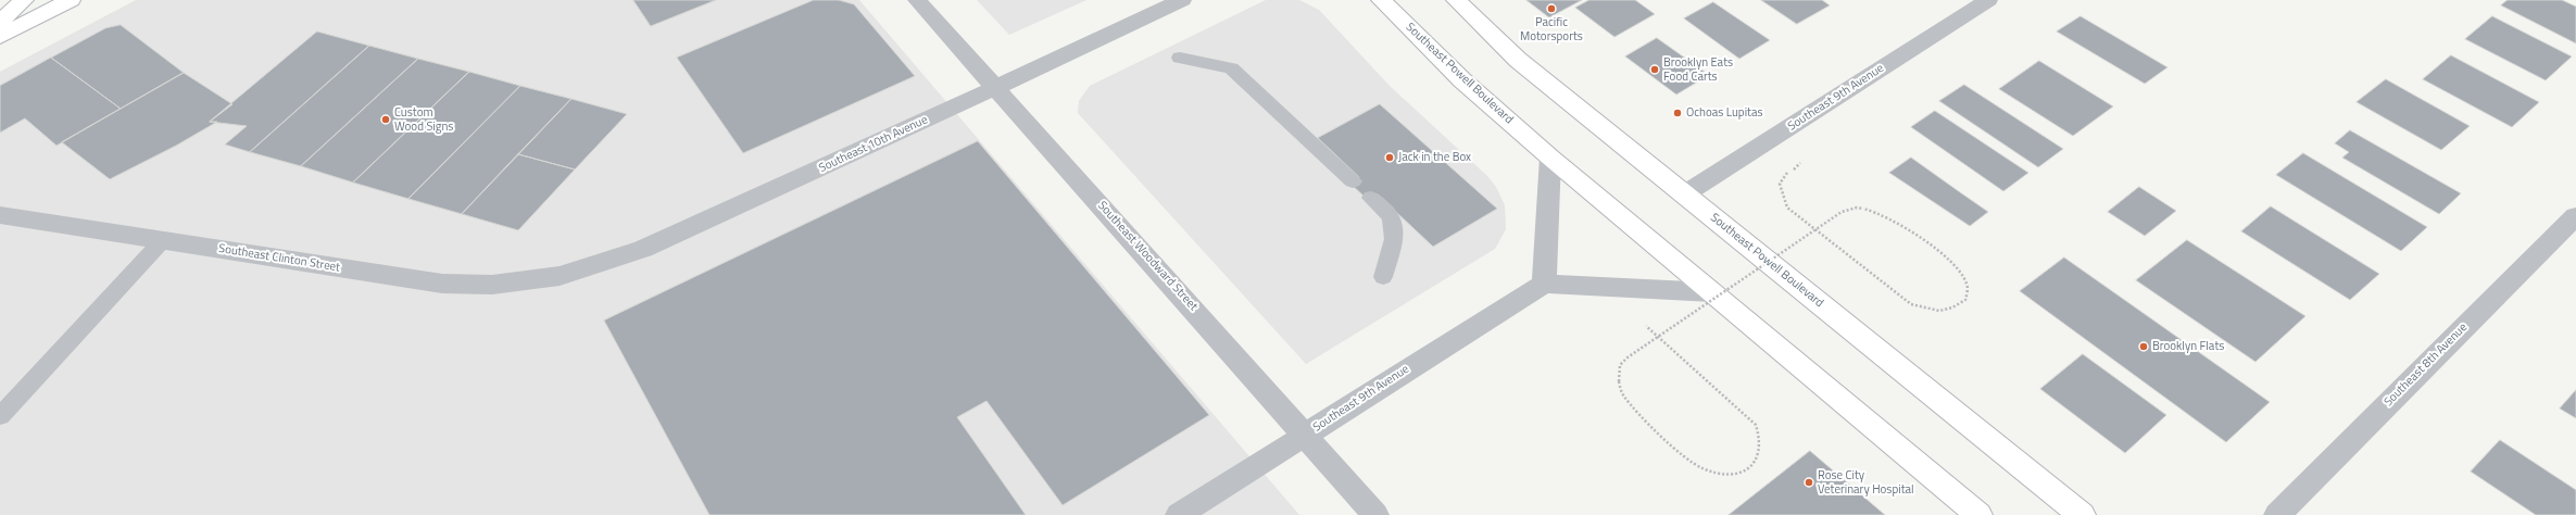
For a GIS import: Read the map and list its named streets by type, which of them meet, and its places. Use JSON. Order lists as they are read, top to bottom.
{
  "streets": {
    "main road": ["Southeast Powell Boulevard"],
    "street": [
      "Southeast 9th Avenue",
      "Southeast 10th Avenue",
      "Southeast Woodward Street",
      "Southeast Clinton Street",
      "Southeast 8th Avenue"
    ]
  },
  "crossings": [
    ["Southeast Powell Boulevard", "Southeast 9th Avenue"],
    ["Southeast 9th Avenue", "Southeast Woodward Street"],
    ["Southeast 10th Avenue", "Southeast Woodward Street"],
    ["Southeast 10th Avenue", "Southeast Clinton Street"]
  ],
  "places": [
    "Pacific Motorsports",
    "Brooklyn Eats Food Carts",
    "Ochoas Lupitas",
    "Custom Wood Signs",
    "Jack in the Box",
    "Brooklyn Flats",
    "Rose City Veterinary Hospital"
  ]
}
